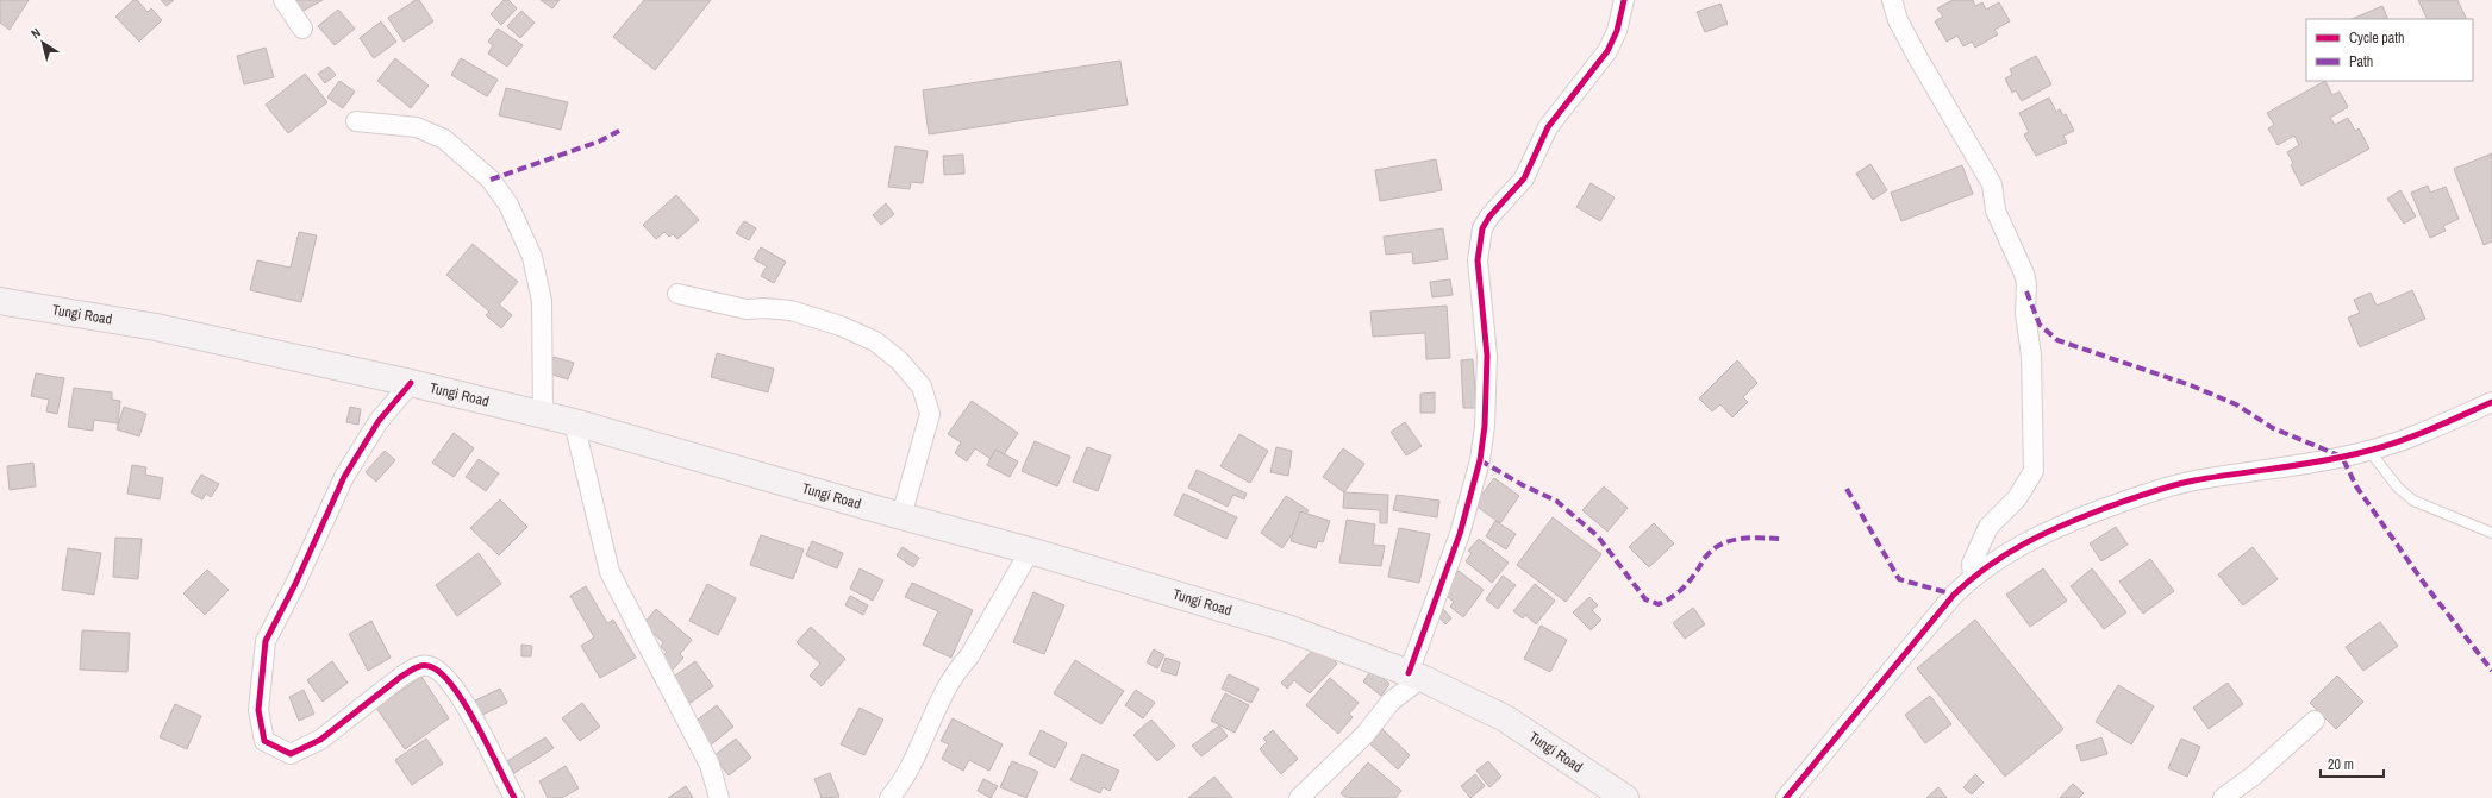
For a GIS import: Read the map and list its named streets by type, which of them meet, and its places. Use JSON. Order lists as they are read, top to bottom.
{
  "streets": {
    "main road": ["Tungi Road"]
  },
  "legend": ["Cycle path", "Path"],
  "scale_bar": "20 m",
  "north": "top left"
}
